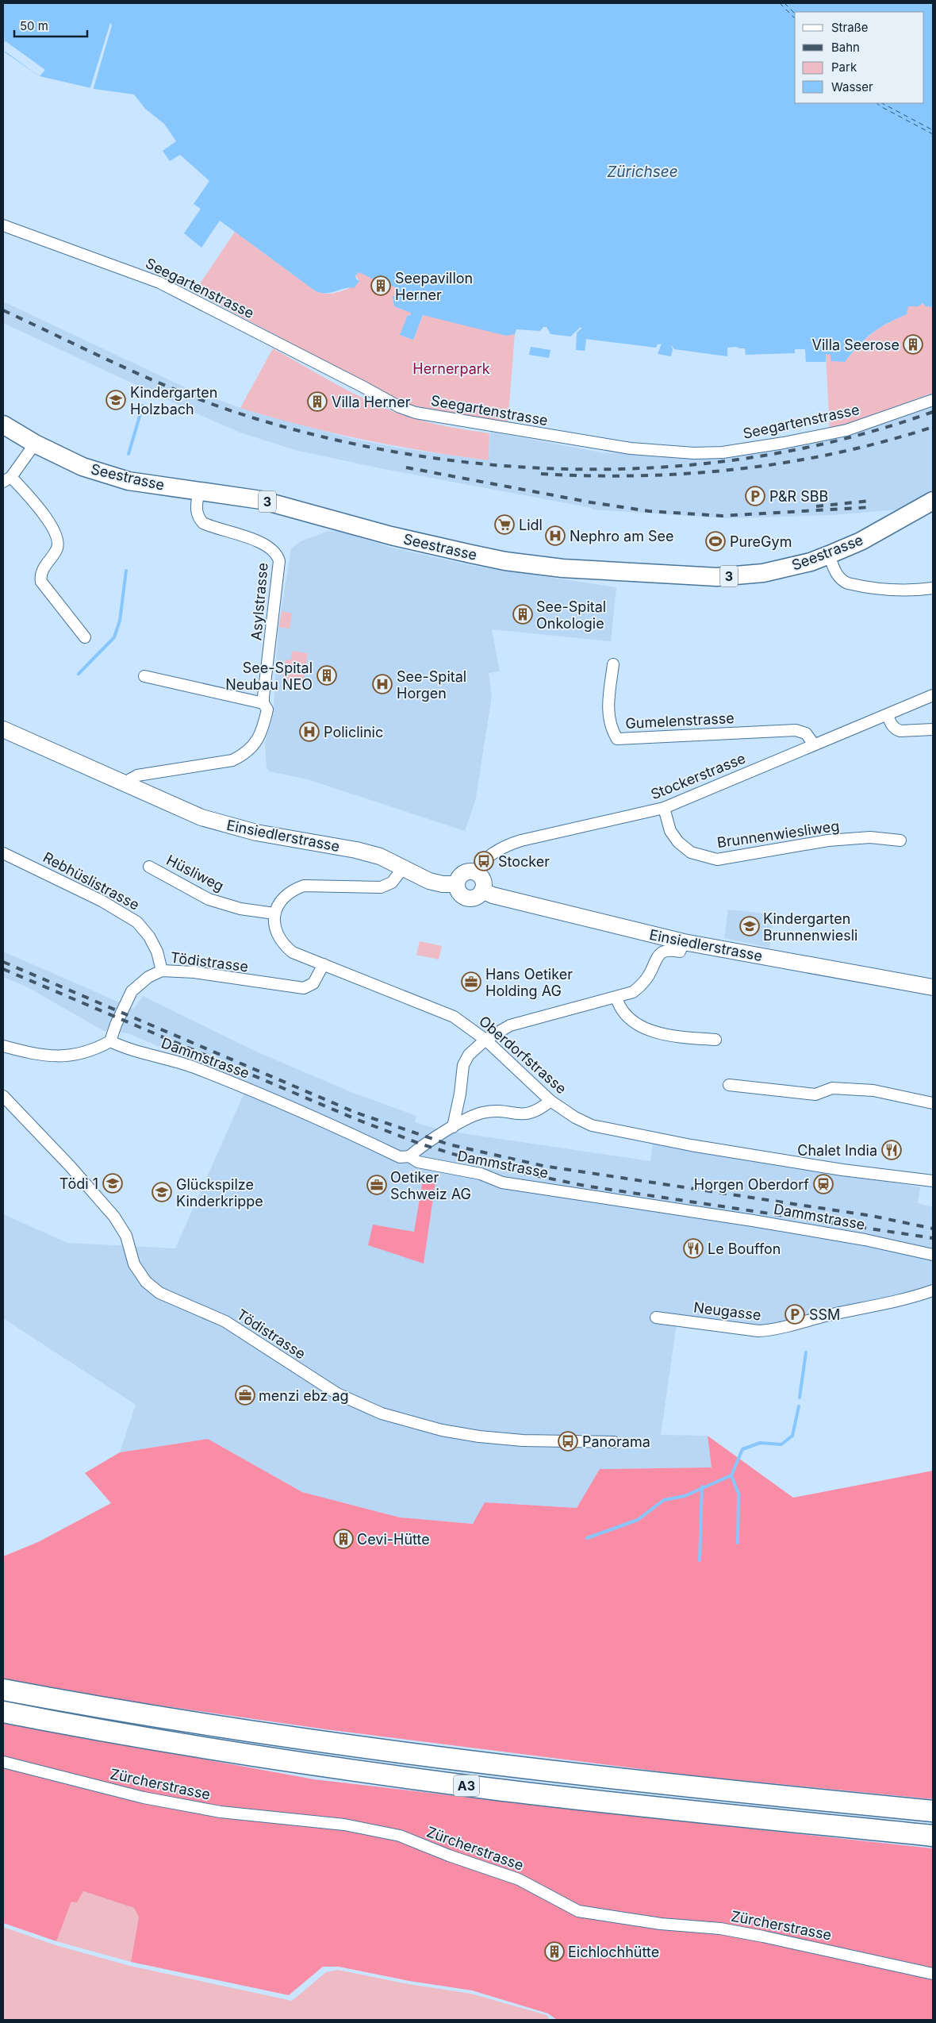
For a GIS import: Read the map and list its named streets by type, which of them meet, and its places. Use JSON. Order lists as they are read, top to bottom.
{
  "streets": {
    "highway": ["A3"],
    "main road": ["Seestrasse", "3", "Einsiedlerstrasse"],
    "street": [
      "Seegartenstrasse",
      "Asylstrasse",
      "Gumelenstrasse",
      "Stockerstrasse",
      "Brunnenwiesliweg",
      "Hüsliweg",
      "Rebhüslistrasse",
      "Tödistrasse",
      "Oberdorfstrasse",
      "Dammstrasse",
      "Neugasse",
      "Zürcherstrasse"
    ]
  },
  "crossings": [
    ["Seestrasse", "Asylstrasse"],
    ["Asylstrasse", "Einsiedlerstrasse"],
    ["Gumelenstrasse", "Stockerstrasse"],
    ["Stockerstrasse", "Brunnenwiesliweg"],
    ["Stockerstrasse", "Einsiedlerstrasse"],
    ["Hüsliweg", "Oberdorfstrasse"],
    ["Rebhüslistrasse", "Tödistrasse"],
    ["Tödistrasse", "Oberdorfstrasse"],
    ["Tödistrasse", "Dammstrasse"]
  ],
  "water": ["Zürichsee"],
  "parks": ["Hernerpark"],
  "places": {
    "building": [
      "Seepavillon Herner",
      "Villa Seerose",
      "Villa Herner",
      "See-Spital Onkologie",
      "See-Spital Neubau NEO",
      "Cevi-Hütte",
      "Eichlochhütte"
    ],
    "school or university": [
      "Kindergarten Holzbach",
      "Kindergarten Brunnenwiesli",
      "Tödi 1",
      "Glückspilze Kinderkrippe"
    ],
    "parking": ["P&R SBB", "SSM"],
    "supermarket": ["Lidl"],
    "hospital": ["Nephro am See", "See-Spital Horgen", "Policlinic"],
    "sports": ["PureGym"],
    "bus stop": ["Stocker", "Panorama"],
    "office": ["Hans Oetiker Holding AG", "Oetiker Schweiz AG", "menzi ebz ag"],
    "restaurant": ["Chalet India", "Le Bouffon"],
    "station": ["Horgen Oberdorf"]
  },
  "legend": [
    "Straße",
    "Bahn",
    "Park",
    "Wasser"
  ],
  "scale_bar": "50 m"
}
